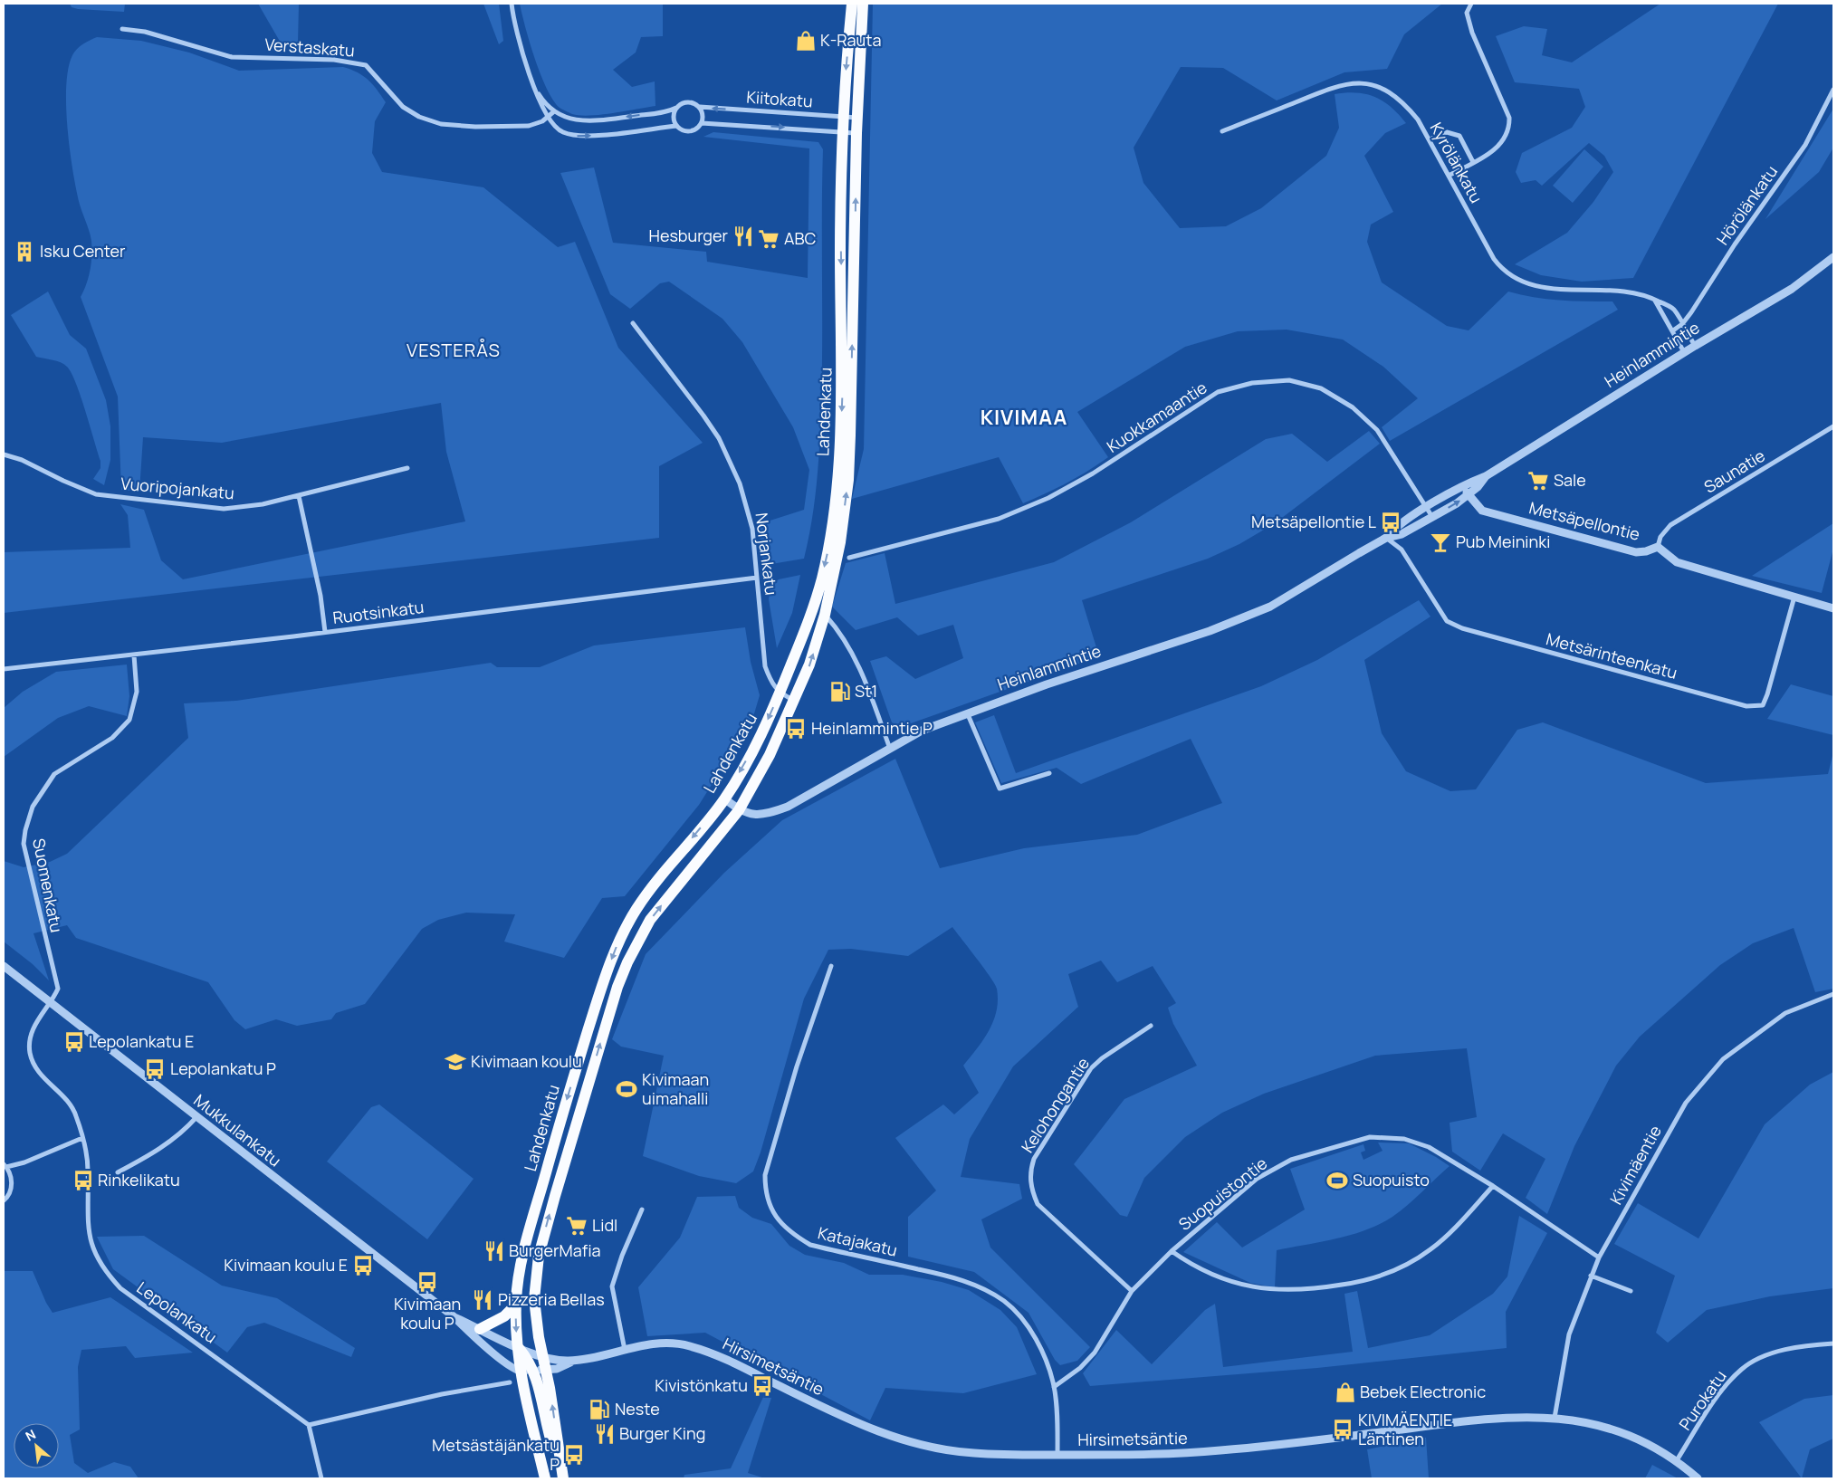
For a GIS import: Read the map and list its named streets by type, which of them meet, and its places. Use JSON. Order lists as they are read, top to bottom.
{
  "streets": {
    "main road": ["Lahdenkatu"],
    "street": [
      "Verstaskatu",
      "Kiitokatu",
      "Kyrölänkatu",
      "Hörölänkatu",
      "Heinlammintie",
      "Kuokkamaantie",
      "Saunatie",
      "Vuoripojankatu",
      "Metsäpellontie",
      "Norjankatu",
      "Ruotsinkatu",
      "Metsärinteenkatu",
      "Suomenkatu",
      "Kelohongantie",
      "Mukkulankatu",
      "Kivimäentie",
      "Suopuistontie",
      "Katajakatu",
      "Lepolankatu",
      "Hirsimetsäntie",
      "Purokatu"
    ]
  },
  "crossings": [
    ["Kiitokatu", "Lahdenkatu"],
    ["Kyrölänkatu", "Hörölänkatu"],
    ["Kyrölänkatu", "Heinlammintie"],
    ["Heinlammintie", "Lahdenkatu"],
    ["Heinlammintie", "Kuokkamaantie"],
    ["Heinlammintie", "Metsäpellontie"],
    ["Heinlammintie", "Metsärinteenkatu"],
    ["Lahdenkatu", "Norjankatu"],
    ["Lahdenkatu", "Mukkulankatu"],
    ["Lahdenkatu", "Hirsimetsäntie"],
    ["Saunatie", "Metsäpellontie"],
    ["Metsäpellontie", "Metsärinteenkatu"],
    ["Norjankatu", "Ruotsinkatu"],
    ["Ruotsinkatu", "Suomenkatu"],
    ["Suomenkatu", "Mukkulankatu"],
    ["Suomenkatu", "Lepolankatu"],
    ["Kelohongantie", "Suopuistontie"],
    ["Mukkulankatu", "Lepolankatu"],
    ["Mukkulankatu", "Hirsimetsäntie"],
    ["Kivimäentie", "Suopuistontie"],
    ["Kivimäentie", "Hirsimetsäntie"],
    ["Suopuistontie", "Katajakatu"],
    ["Katajakatu", "Hirsimetsäntie"],
    ["Hirsimetsäntie", "Purokatu"]
  ],
  "districts": ["VESTERÅS", "KIVIMAA"],
  "places": {
    "shop": ["K-Rauta", "Bebek Electronic"],
    "restaurant": [
      "Hesburger",
      "BurgerMafia",
      "Pizzeria Bellas",
      "Burger King"
    ],
    "supermarket": ["ABC", "Sale", "Lidl"],
    "building": ["Isku Center"],
    "bus stop": [
      "Metsäpellontie L",
      "Heinlammintie P",
      "Lepolankatu E",
      "Lepolankatu P",
      "Rinkelikatu",
      "Kivimaan koulu E",
      "Kivimaan koulu P",
      "Kivistönkatu",
      "KIVIMÄENTIE Läntinen",
      "Metsästäjänkatu P"
    ],
    "bar": ["Pub Meininki"],
    "fuel station": ["St1", "Neste"],
    "school or university": ["Kivimaan koulu"],
    "sports": ["Kivimaan uimahalli", "Suopuisto"]
  },
  "north": "top left"
}
